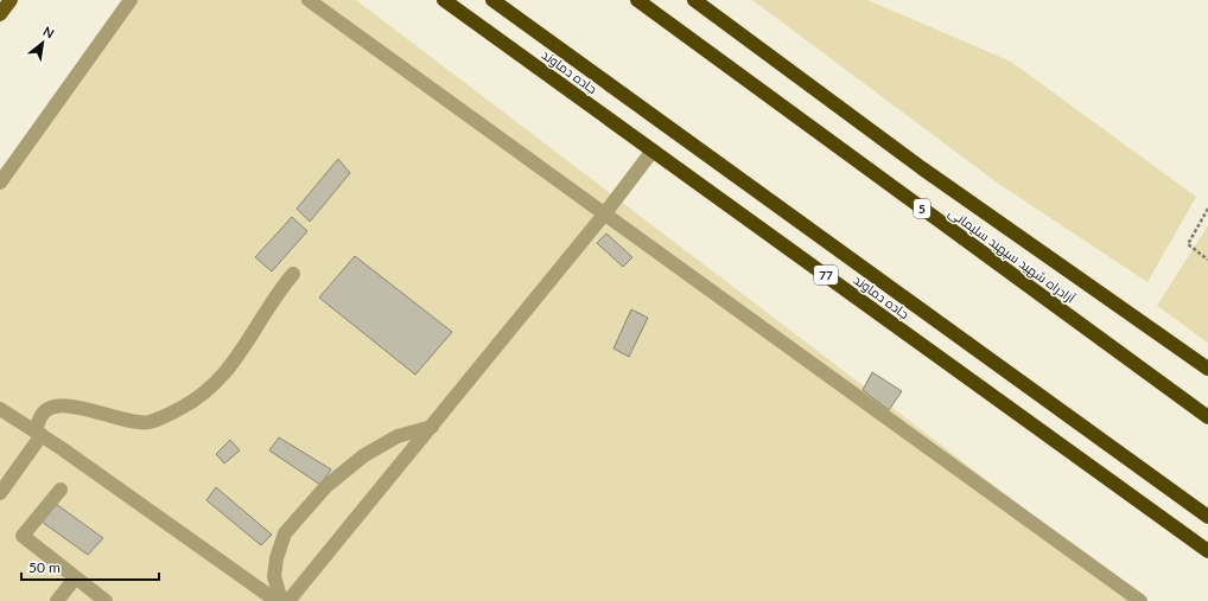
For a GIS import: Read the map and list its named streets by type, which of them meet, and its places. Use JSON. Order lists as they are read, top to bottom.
{
  "streets": {
    "highway": [
      "جاده دماوند",
      "5",
      "آزادراه شهید سپهبد سلیمانی",
      "77"
    ]
  },
  "scale_bar": "50 m",
  "north": "top right"
}
